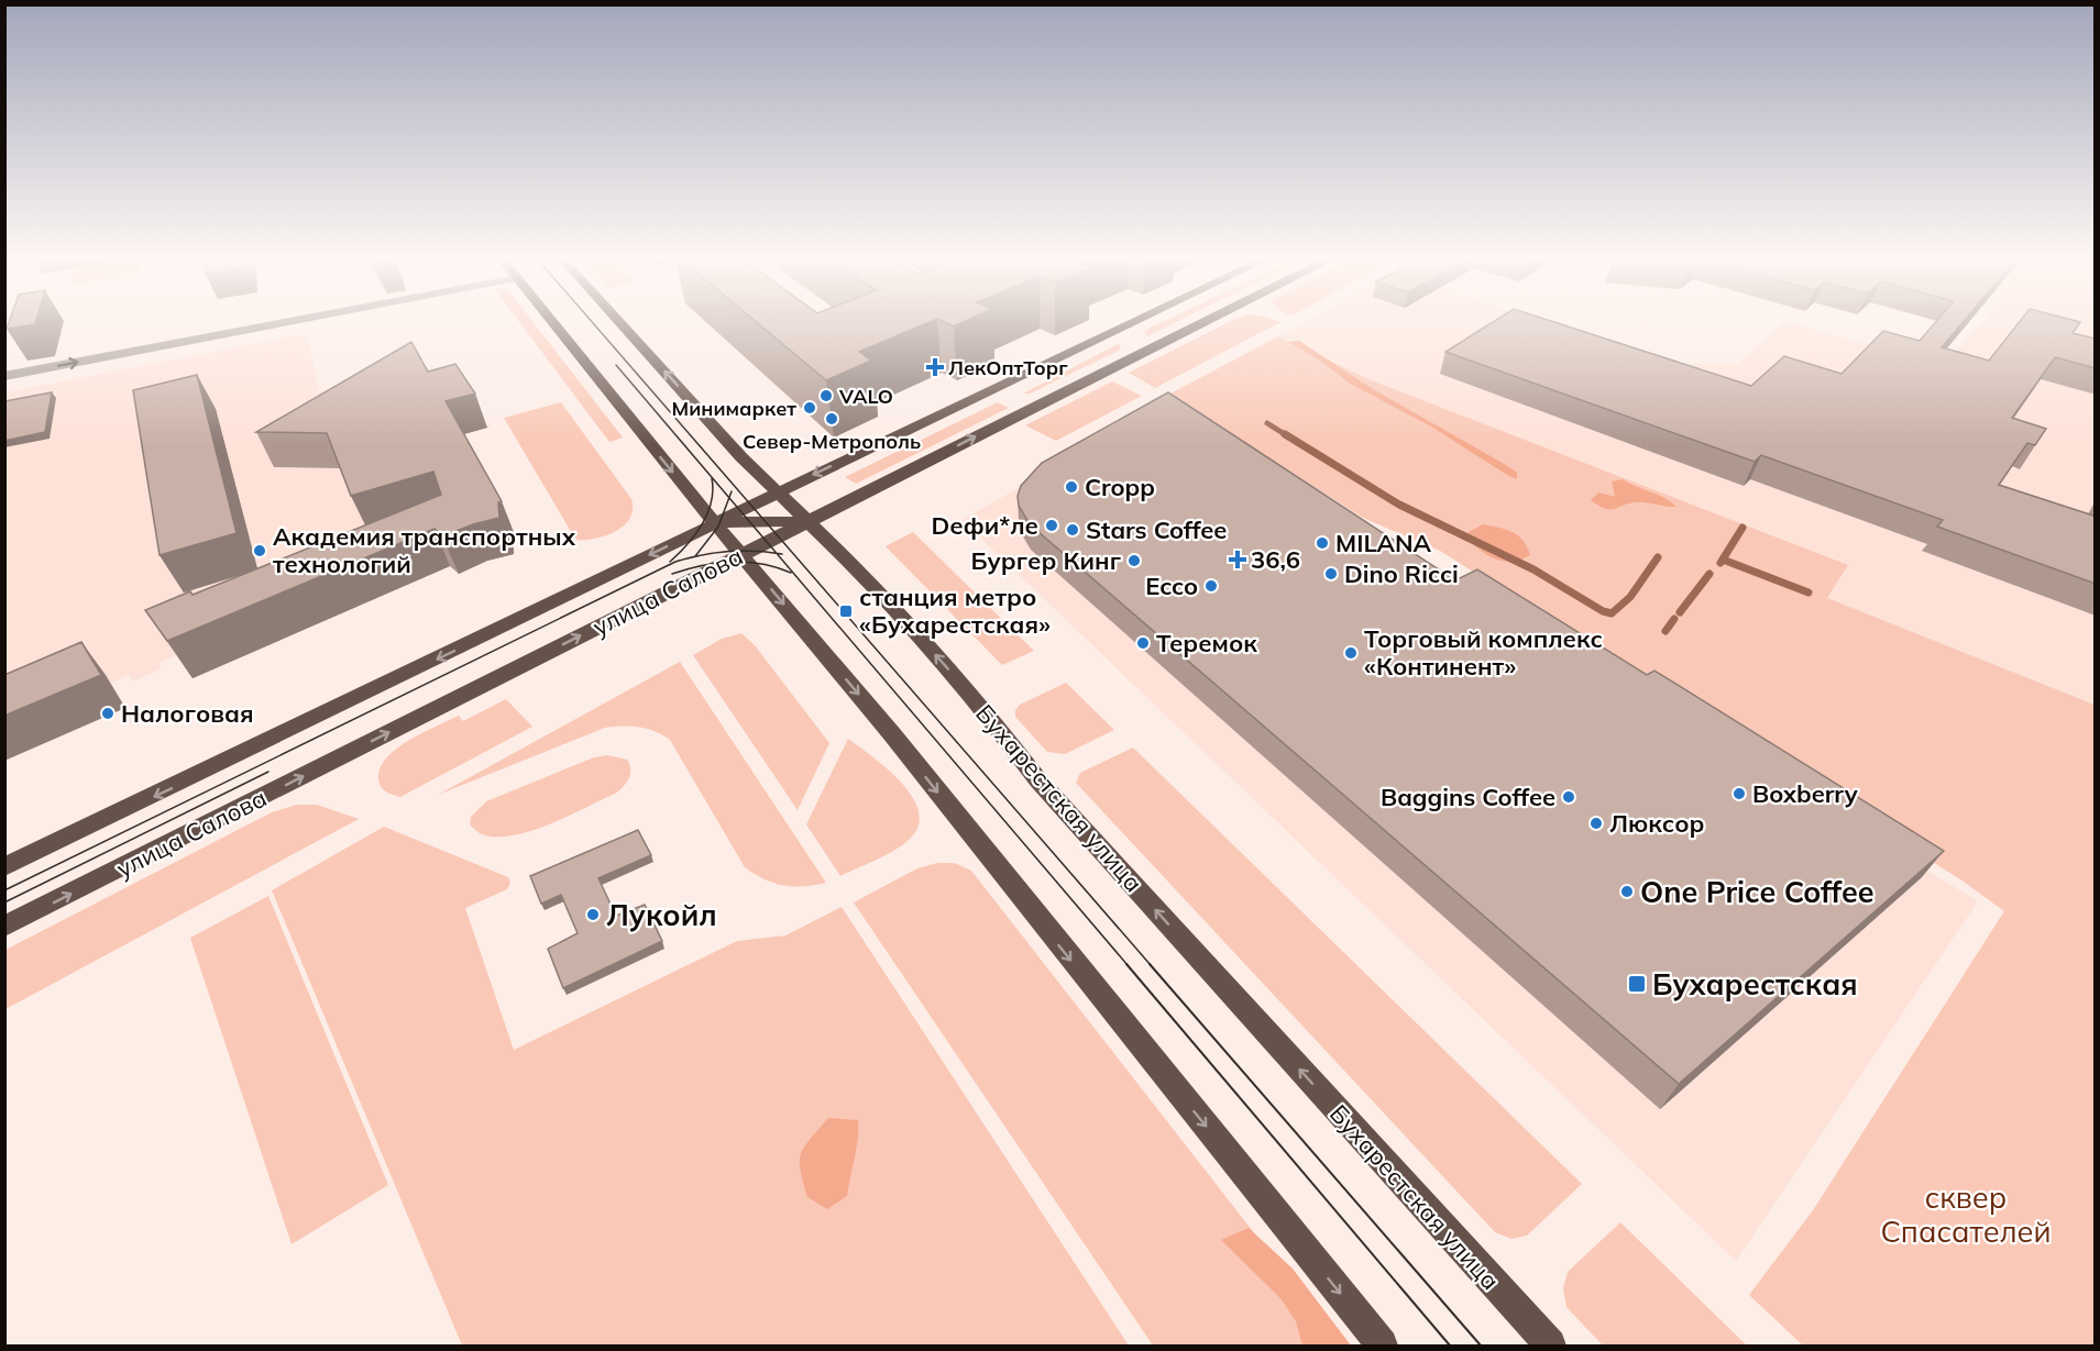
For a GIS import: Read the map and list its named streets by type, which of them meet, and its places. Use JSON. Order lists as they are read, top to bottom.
{
  "streets": {
    "main road": ["улица Салова", "Бухарестская улица"]
  },
  "crossings": [
    ["улица Салова", "Бухарестская улица"]
  ],
  "parks": ["cквер Спасателей"],
  "places": {
    "health": ["ЛекОптТорг", "36,6"],
    "other": [
      "VALO",
      "Минимаркет",
      "Север-Метрополь",
      "Cropp",
      "Dефи*ле",
      "Stars Coffee",
      "MILANA",
      "Академия транспортных технологий",
      "Бургер Кинг",
      "Dino Ricci",
      "Ecco",
      "Теремок",
      "Торговый комплекс «Континент»",
      "Налоговая",
      "Boxberry",
      "Baggins Coffee",
      "Люксор",
      "One Price Coffee",
      "Лукойл"
    ],
    "transit": ["станция метро «Бухарестская»", "Бухарестская"]
  }
}
